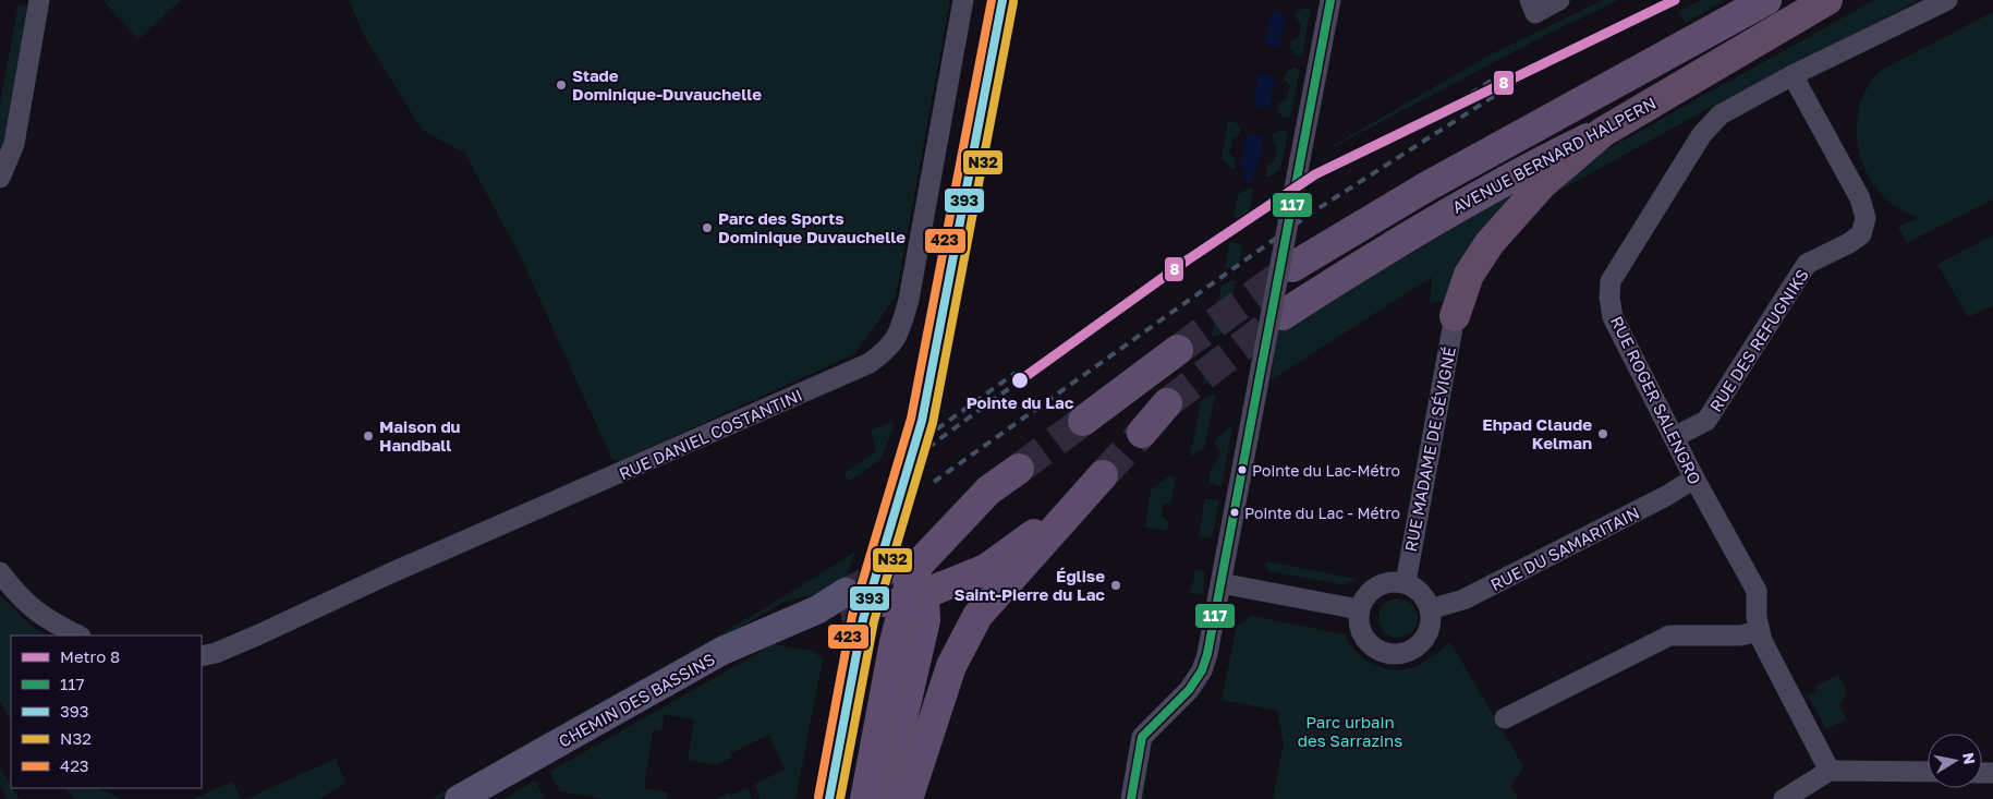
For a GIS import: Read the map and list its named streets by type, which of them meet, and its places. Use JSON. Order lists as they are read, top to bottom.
{
  "streets": {
    "highway": ["AVENUE BERNARD HALPERN"],
    "main road": ["CHEMIN DES BASSINS"],
    "street": [
      "RUE DES REFUGNIKS",
      "RUE ROGER SALENGRO",
      "RUE DANIEL COSTANTINI",
      "RUE MADAME DE SÉVIGNÉ",
      "RUE DU SAMARITAIN"
    ]
  },
  "crossings": [
    ["RUE DES REFUGNIKS", "RUE ROGER SALENGRO"],
    ["RUE ROGER SALENGRO", "RUE DU SAMARITAIN"],
    ["RUE MADAME DE SÉVIGNÉ", "RUE DU SAMARITAIN"]
  ],
  "parks": ["Parc urbain des Sarrazins"],
  "places": [
    "Stade Dominique-Duvauchelle",
    "Parc des Sports Dominique Duvauchelle",
    "Pointe du Lac",
    "Ehpad Claude Kelman",
    "Maison du Handball",
    "Pointe du Lac-Métro",
    "Pointe du Lac - Métro",
    "Église Saint-Pierre du Lac"
  ],
  "lines": [
    "metro line 8",
    "transit line 117",
    "transit line 393",
    "transit line 423",
    "transit line N32"
  ],
  "legend": [
    "Metro 8",
    "117",
    "393",
    "N32",
    "423"
  ],
  "north": "right"
}
